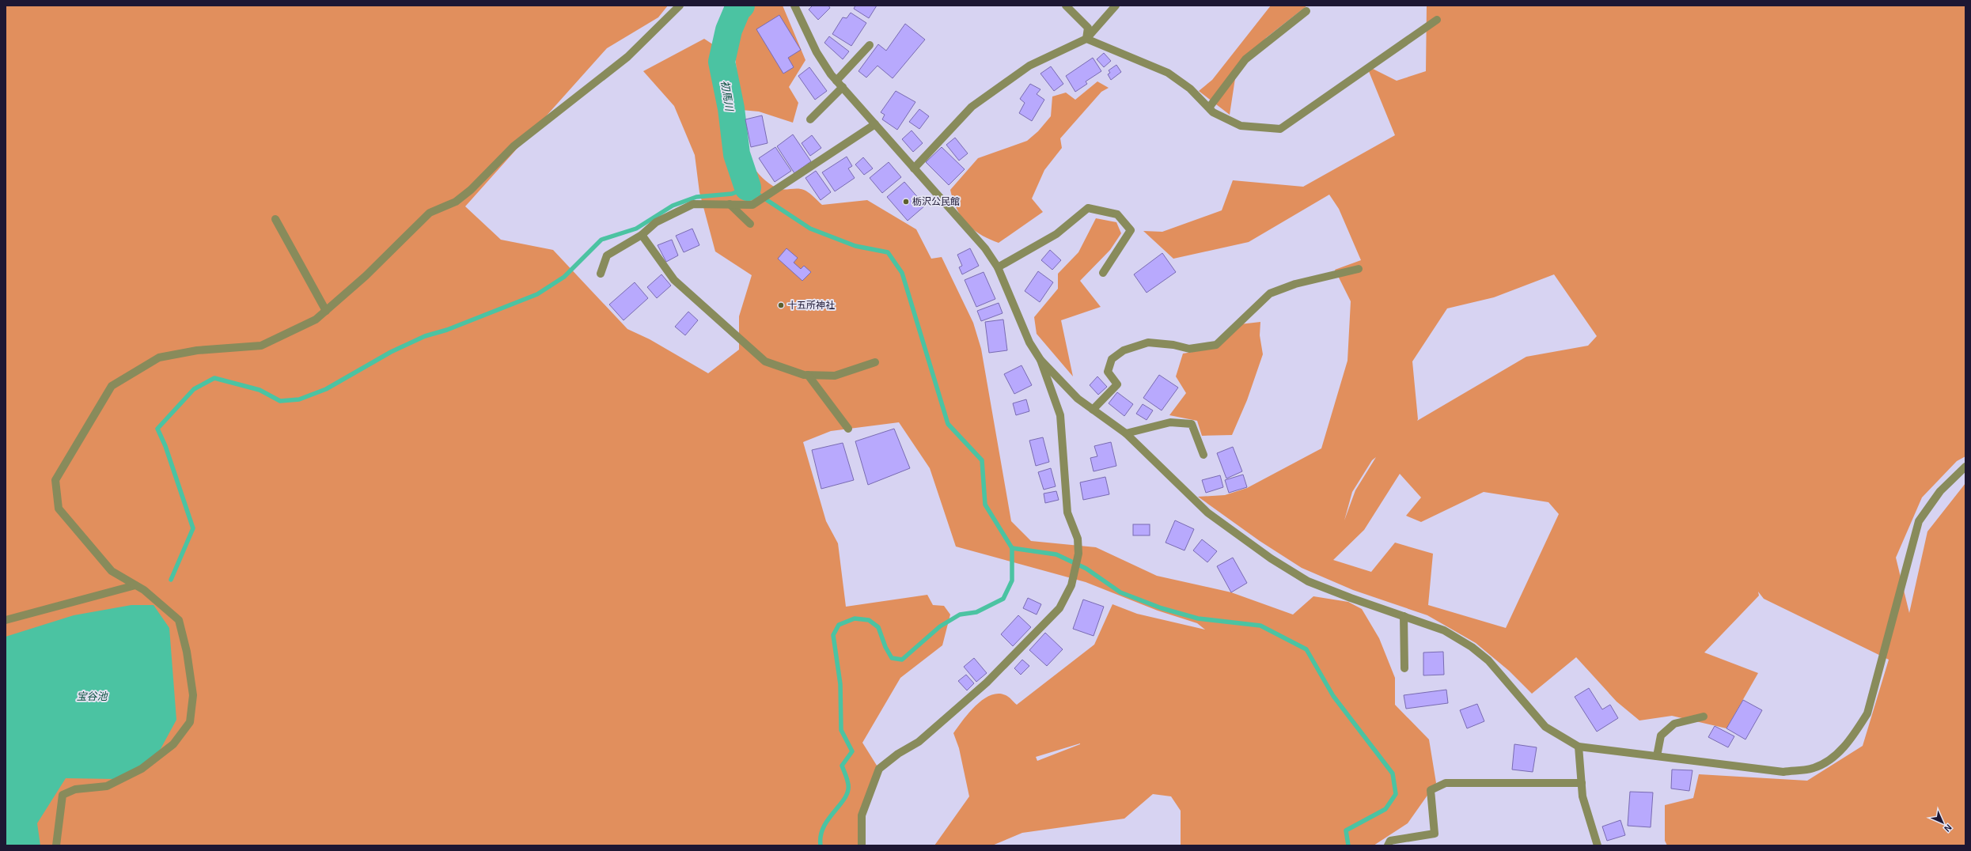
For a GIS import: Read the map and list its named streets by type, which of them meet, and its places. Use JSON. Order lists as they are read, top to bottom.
{
  "water": ["初馬川", "宝谷池"],
  "places": ["栃沢公民館", "十五所神社"],
  "north": "bottom right"
}
